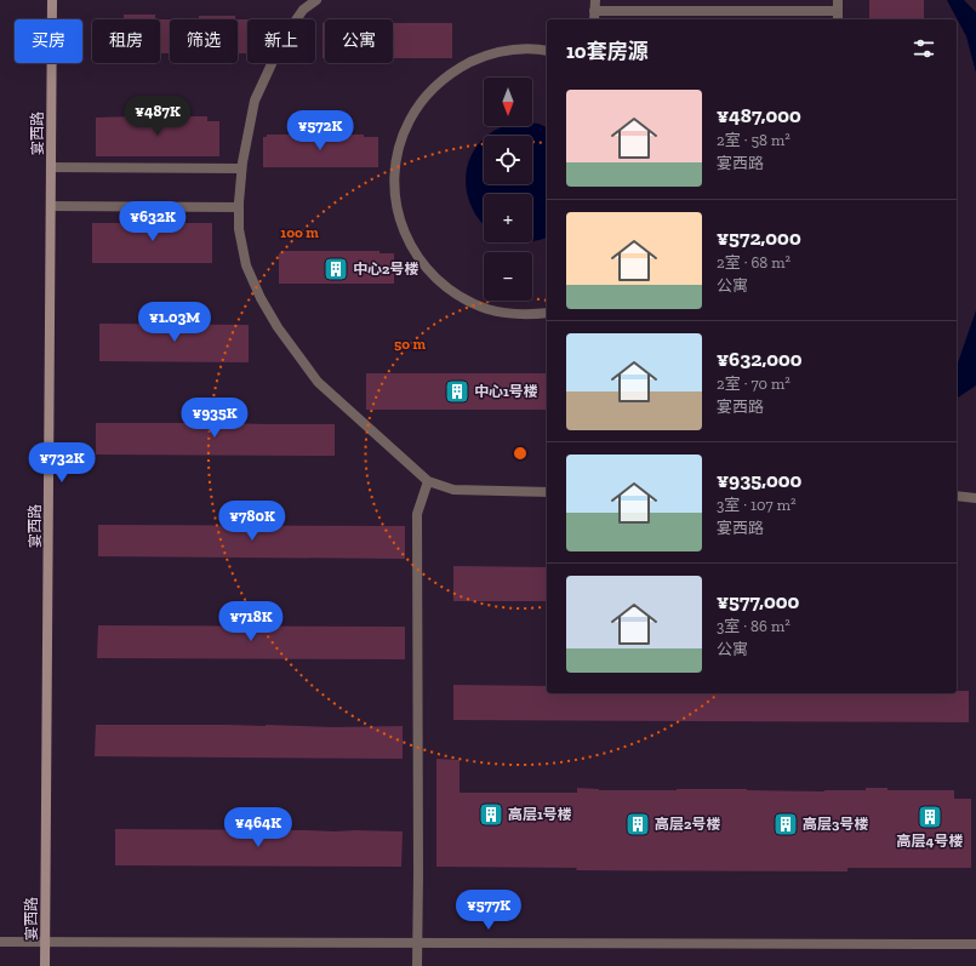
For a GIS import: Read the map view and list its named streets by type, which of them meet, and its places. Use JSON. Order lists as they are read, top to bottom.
{
  "streets": {
    "street": ["宴西路"]
  },
  "places": {
    "building": [
      "中心2号楼",
      "中心1号楼",
      "高层1号楼",
      "高层4号楼",
      "高层2号楼",
      "高层3号楼"
    ]
  },
  "north": "bottom",
  "page": {
    "chip": [
      "买房",
      "租房",
      "筛选",
      "新上",
      "公寓"
    ],
    "heading": "10套房源",
    "map_buttons": ["+", "−"],
    "list": [
      {
        "name": "¥487,000",
        "note": "2室 · 58 m² · 宴西路"
      },
      {
        "name": "¥572,000",
        "note": "2室 · 68 m² · 公寓"
      },
      {
        "name": "¥632,000",
        "note": "2室 · 70 m² · 宴西路"
      },
      {
        "name": "¥935,000",
        "note": "3室 · 107 m² · 宴西路"
      },
      {
        "name": "¥577,000",
        "note": "3室 · 86 m² · 公寓"
      }
    ],
    "price": [
      "¥487K",
      "¥572K",
      "¥632K",
      "¥1.03M",
      "¥935K",
      "¥732K",
      "¥780K",
      "¥718K",
      "¥464K",
      "¥577K"
    ]
  },
  "rings": ["100 m", "50 m"]
}
